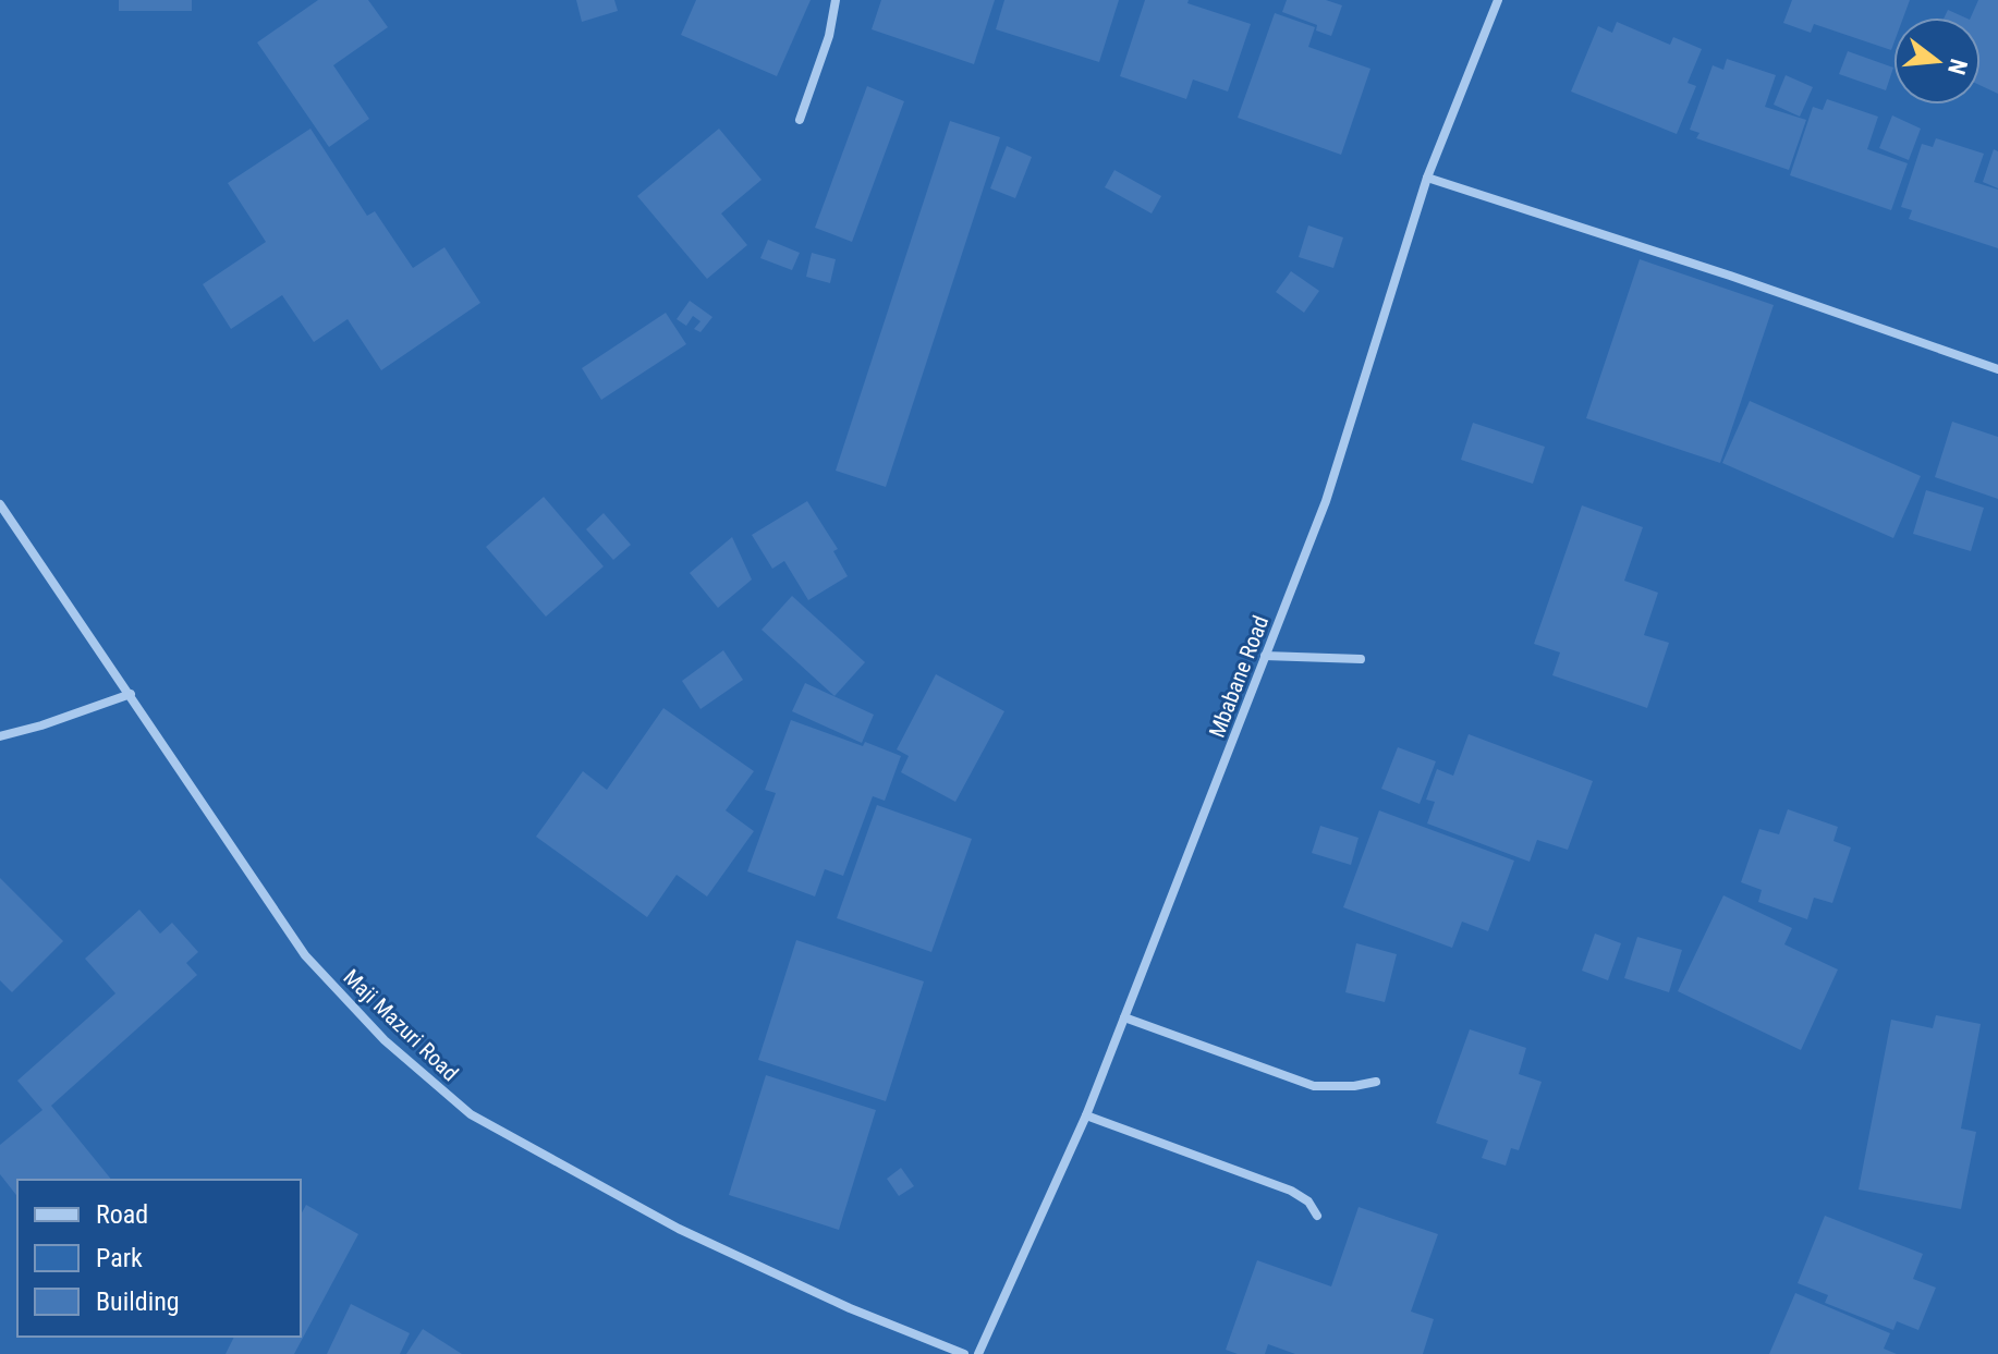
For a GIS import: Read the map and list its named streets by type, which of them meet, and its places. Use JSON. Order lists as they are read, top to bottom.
{
  "streets": {
    "street": ["Mbabane Road", "Maji Mazuri Road"]
  },
  "legend": ["Road", "Park", "Building"],
  "north": "right"
}
